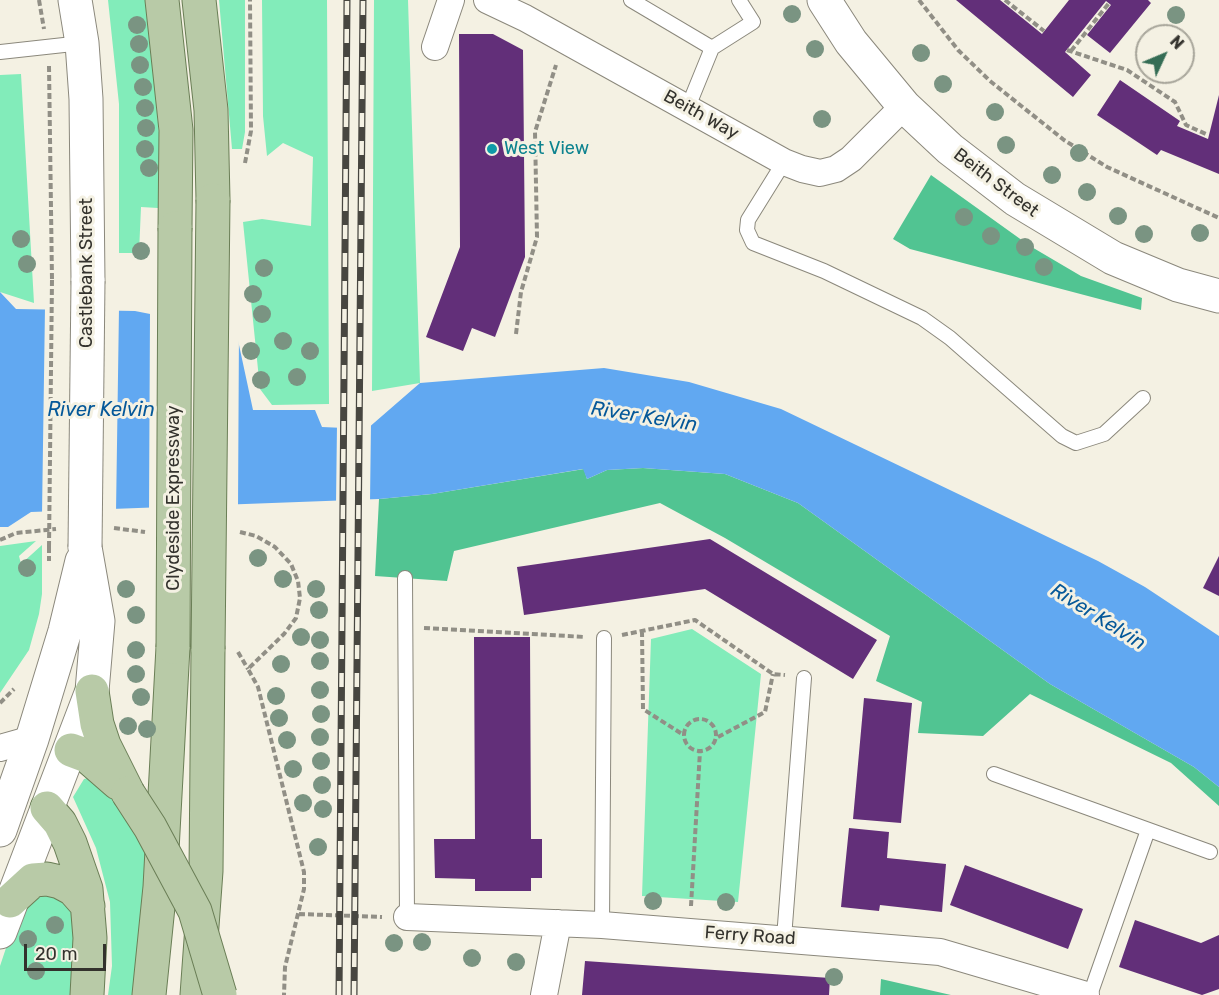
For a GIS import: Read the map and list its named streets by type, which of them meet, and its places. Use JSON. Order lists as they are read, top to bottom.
{
  "streets": {
    "main road": ["Beith Street", "Castlebank Street", "Clydeside Expressway"],
    "street": ["Beith Way", "Ferry Road"]
  },
  "crossings": [
    ["Beith Way", "Beith Street"]
  ],
  "water": ["River Kelvin"],
  "places": ["West View"],
  "scale_bar": "20 m",
  "north": "top right"
}
